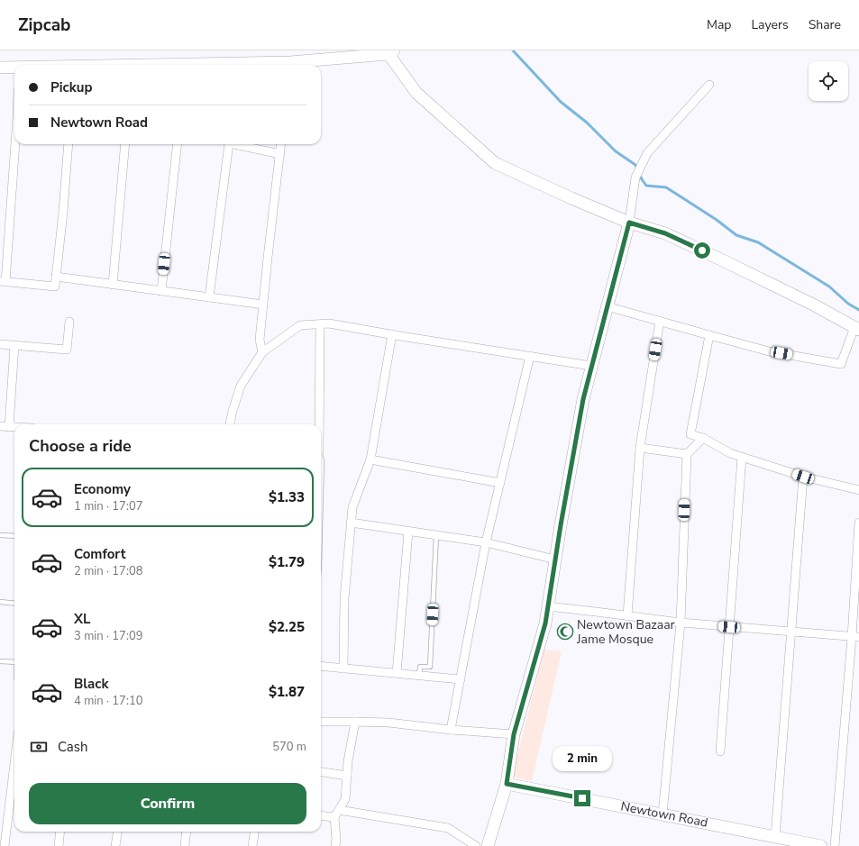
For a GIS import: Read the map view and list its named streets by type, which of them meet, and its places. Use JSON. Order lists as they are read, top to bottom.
{
  "streets": {
    "street": ["Newtown Road"]
  },
  "places": {
    "mosque": ["Newtown Bazaar Jame Mosque"]
  },
  "page": {
    "header": "Zipcab",
    "nav": ["Map", "Layers", "Share"],
    "banner": ["Pickup", "Newtown Road"],
    "heading": "Choose a ride",
    "list": [
      {
        "name": "Economy",
        "note": "1 min · 17:07",
        "value": "$1.33"
      },
      {
        "name": "Comfort",
        "note": "2 min · 17:08",
        "value": "$1.79"
      },
      {
        "name": "XL",
        "note": "3 min · 17:09",
        "value": "$2.25"
      },
      {
        "name": "Black",
        "note": "4 min · 17:10",
        "value": "$1.87"
      }
    ],
    "pay": ["Cash", "570 m"],
    "bubble": "2 min",
    "buttons": "Confirm"
  }
}
